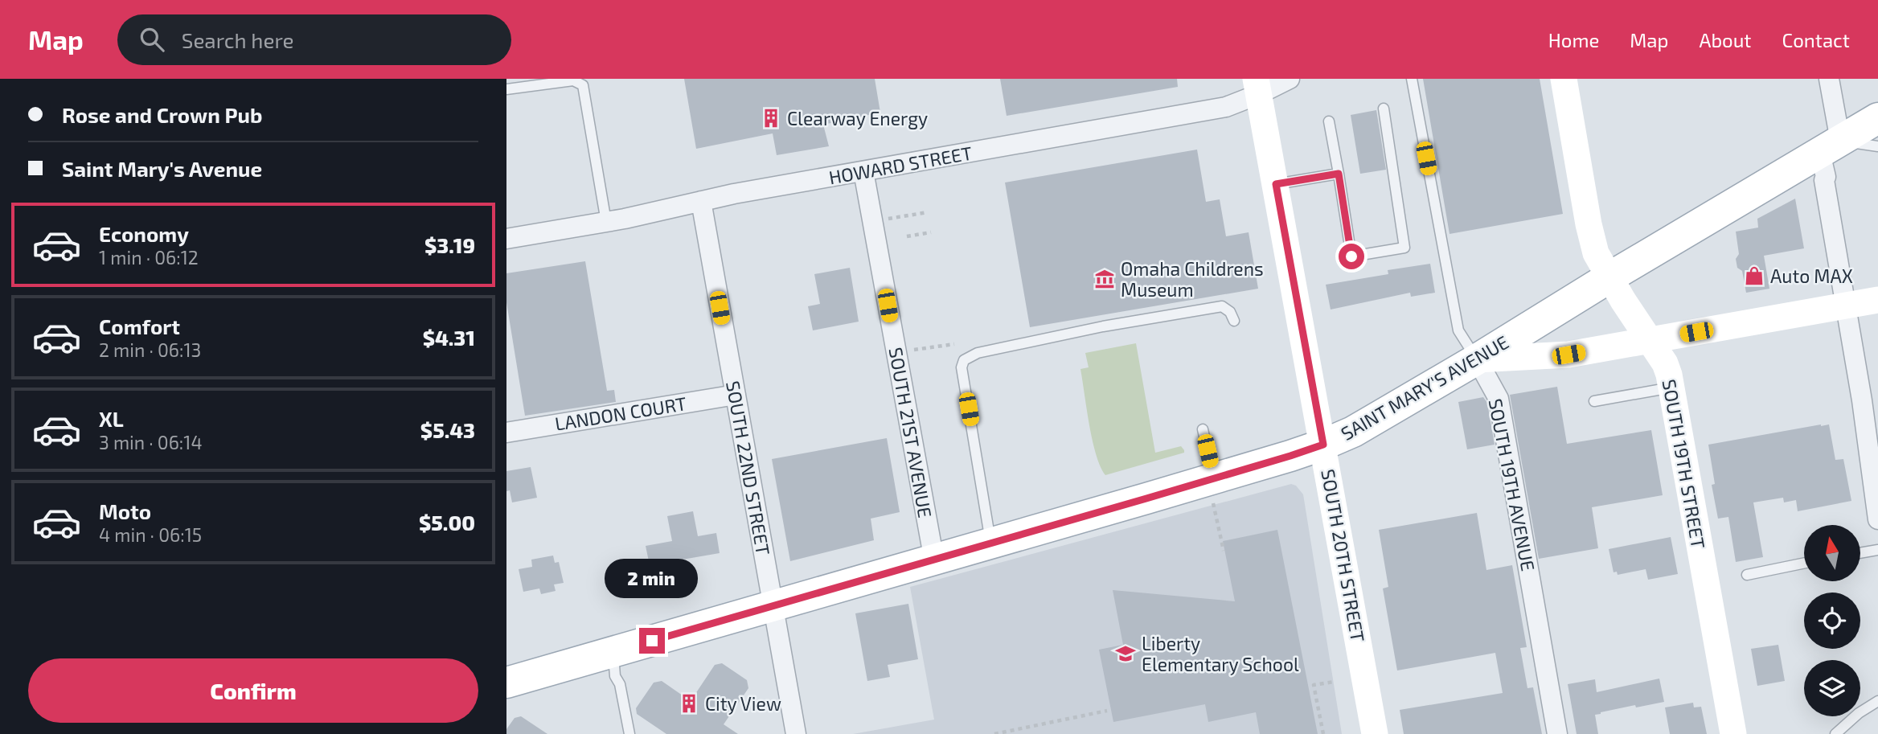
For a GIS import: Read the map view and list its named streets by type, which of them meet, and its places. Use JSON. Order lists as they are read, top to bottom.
{
  "streets": {
    "main road": ["SAINT MARY'S AVENUE", "SOUTH 19TH STREET", "SOUTH 20TH STREET"],
    "street": [
      "HOWARD STREET",
      "LANDON COURT",
      "SOUTH 21ST AVENUE",
      "SOUTH 22ND STREET",
      "SOUTH 19TH AVENUE"
    ]
  },
  "crossings": [
    ["HOWARD STREET", "SOUTH 21ST AVENUE"],
    ["HOWARD STREET", "SOUTH 22ND STREET"],
    ["HOWARD STREET", "SOUTH 20TH STREET"],
    ["SAINT MARY'S AVENUE", "SOUTH 21ST AVENUE"],
    ["SAINT MARY'S AVENUE", "SOUTH 19TH STREET"],
    ["SAINT MARY'S AVENUE", "SOUTH 22ND STREET"],
    ["SAINT MARY'S AVENUE", "SOUTH 19TH AVENUE"],
    ["SAINT MARY'S AVENUE", "SOUTH 20TH STREET"],
    ["LANDON COURT", "SOUTH 22ND STREET"]
  ],
  "places": {
    "building": ["Clearway Energy", "City View"],
    "shop": ["Auto MAX"],
    "museum": ["Omaha Childrens Museum"],
    "school or university": ["Liberty Elementary School"]
  },
  "north": "top",
  "page": {
    "header": "Map",
    "search": "Search here",
    "nav": [
      "Home",
      "Map",
      "About",
      "Contact"
    ],
    "banner": ["Rose and Crown Pub", "Saint Mary's Avenue"],
    "list": [
      {
        "name": "Economy",
        "note": "1 min · 06:12",
        "value": "$3.19"
      },
      {
        "name": "Comfort",
        "note": "2 min · 06:13",
        "value": "$4.31"
      },
      {
        "name": "XL",
        "note": "3 min · 06:14",
        "value": "$5.43"
      },
      {
        "name": "Moto",
        "note": "4 min · 06:15",
        "value": "$5.00"
      }
    ],
    "bubble": "2 min",
    "buttons": "Confirm"
  }
}
